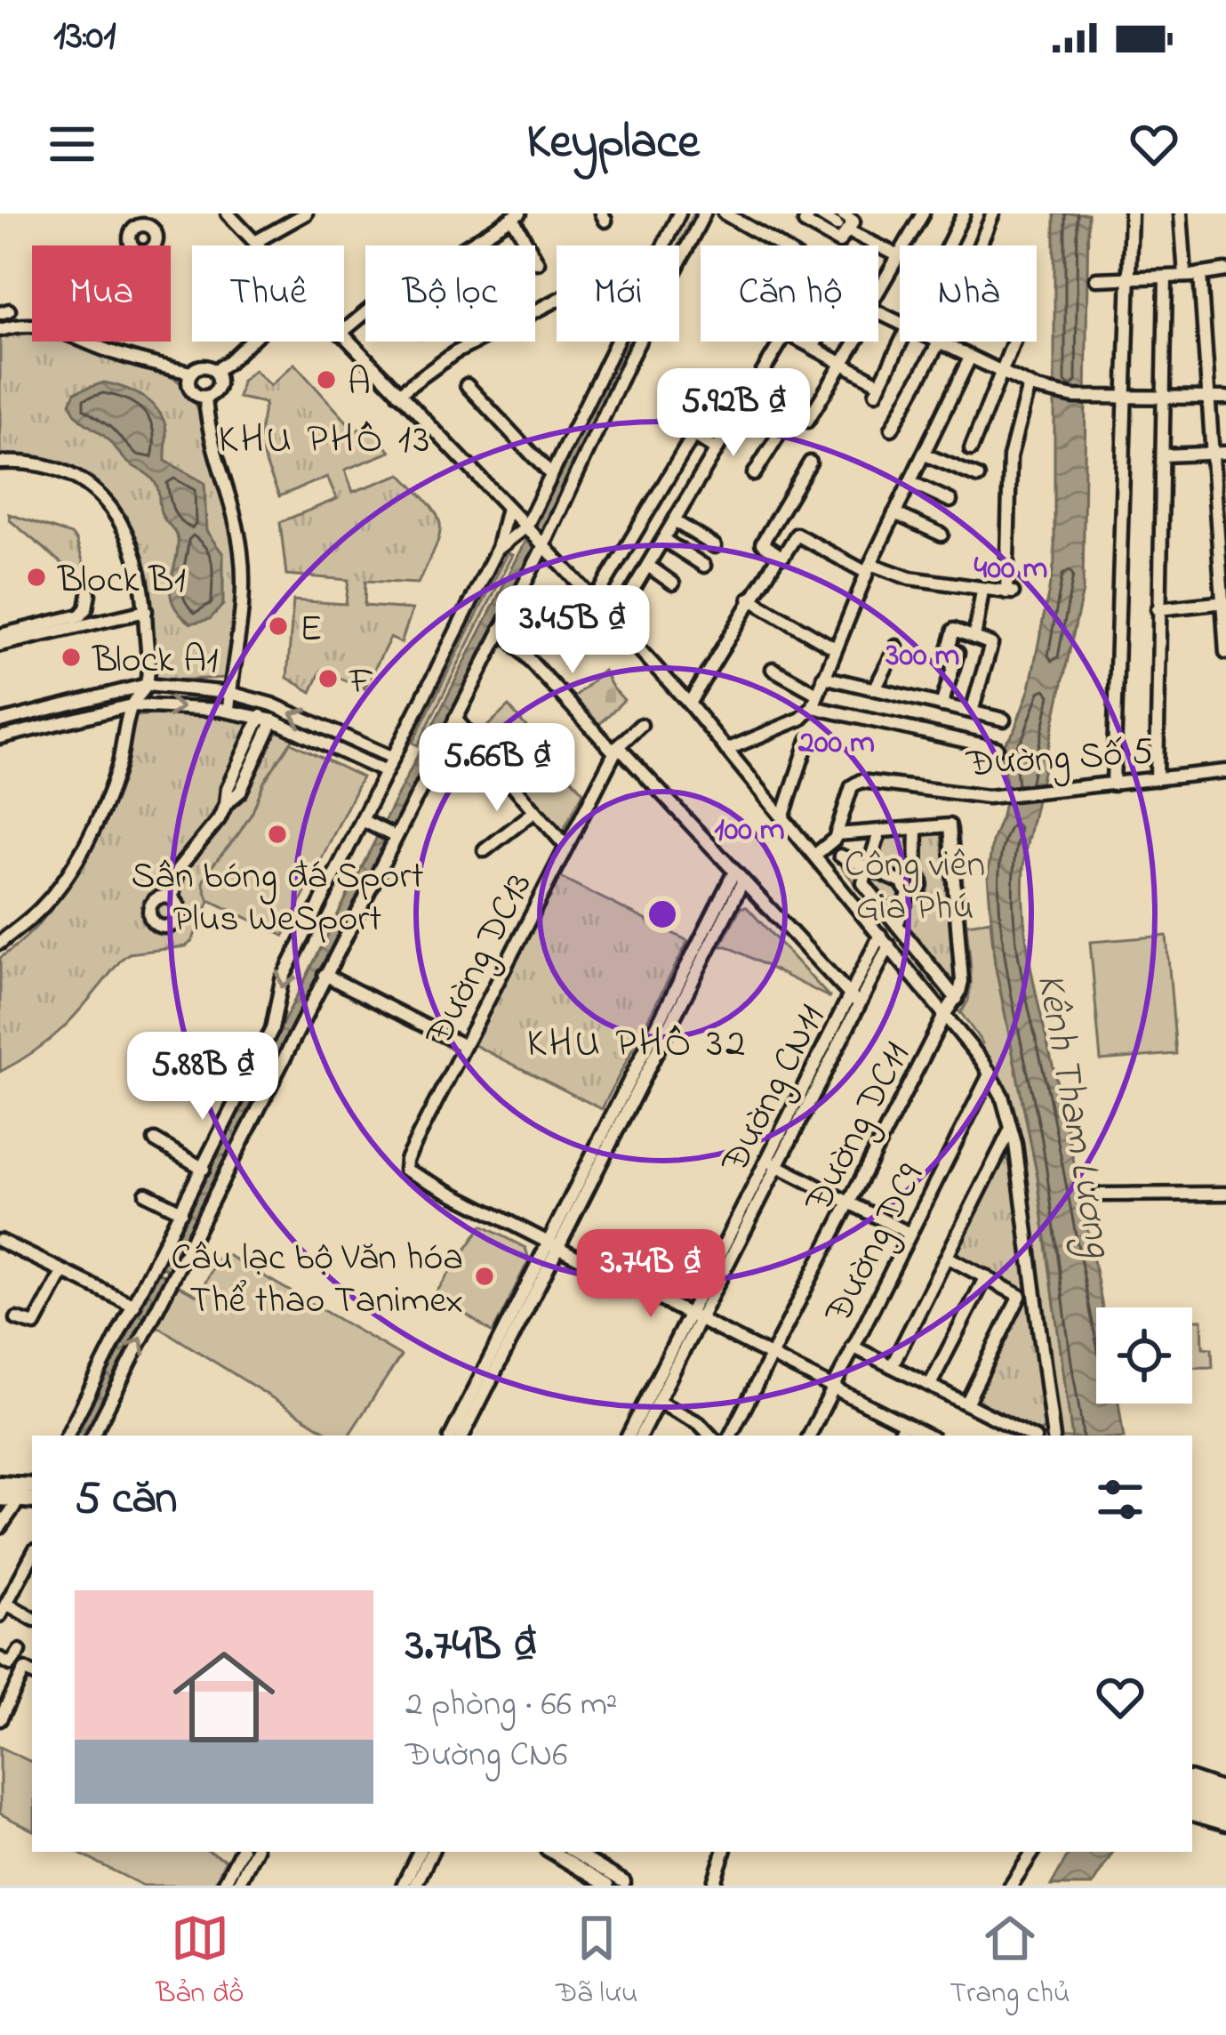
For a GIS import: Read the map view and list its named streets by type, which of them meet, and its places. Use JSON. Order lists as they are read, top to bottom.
{
  "streets": {
    "street": [
      "Đường Số 5",
      "Đường DC13",
      "Đường CN11",
      "Đường DC11",
      "Đường DC9"
    ]
  },
  "districts": ["KHU PHỐ 13", "KHU PHỐ 32"],
  "water": ["Kênh Tham Lương"],
  "parks": ["Công viên Gia Phú"],
  "places": [
    "A",
    "Block B1",
    "E",
    "Block A1",
    "F",
    "Sân bóng đá Sport Plus WeSport",
    "Câu lạc bộ Văn hóa Thể thao Tanimex"
  ],
  "page": {
    "status": "13:01",
    "header": "Keyplace",
    "chip": [
      "Mua",
      "Thuê",
      "Bộ lọc",
      "Mới",
      "Căn hộ",
      "Nhà"
    ],
    "price": [
      "5.92B ₫",
      "3.45B ₫",
      "5.66B ₫",
      "5.88B ₫",
      "3.74B ₫"
    ],
    "heading": "5 căn",
    "list": [
      {
        "name": "3.74B ₫",
        "note": "2 phòng · 66 m² · Đường CN6"
      }
    ],
    "tabs": ["Bản đồ", "Đã lưu", "Trang chủ"]
  },
  "rings": [
    "400 m",
    "300 m",
    "200 m",
    "100 m"
  ]
}
